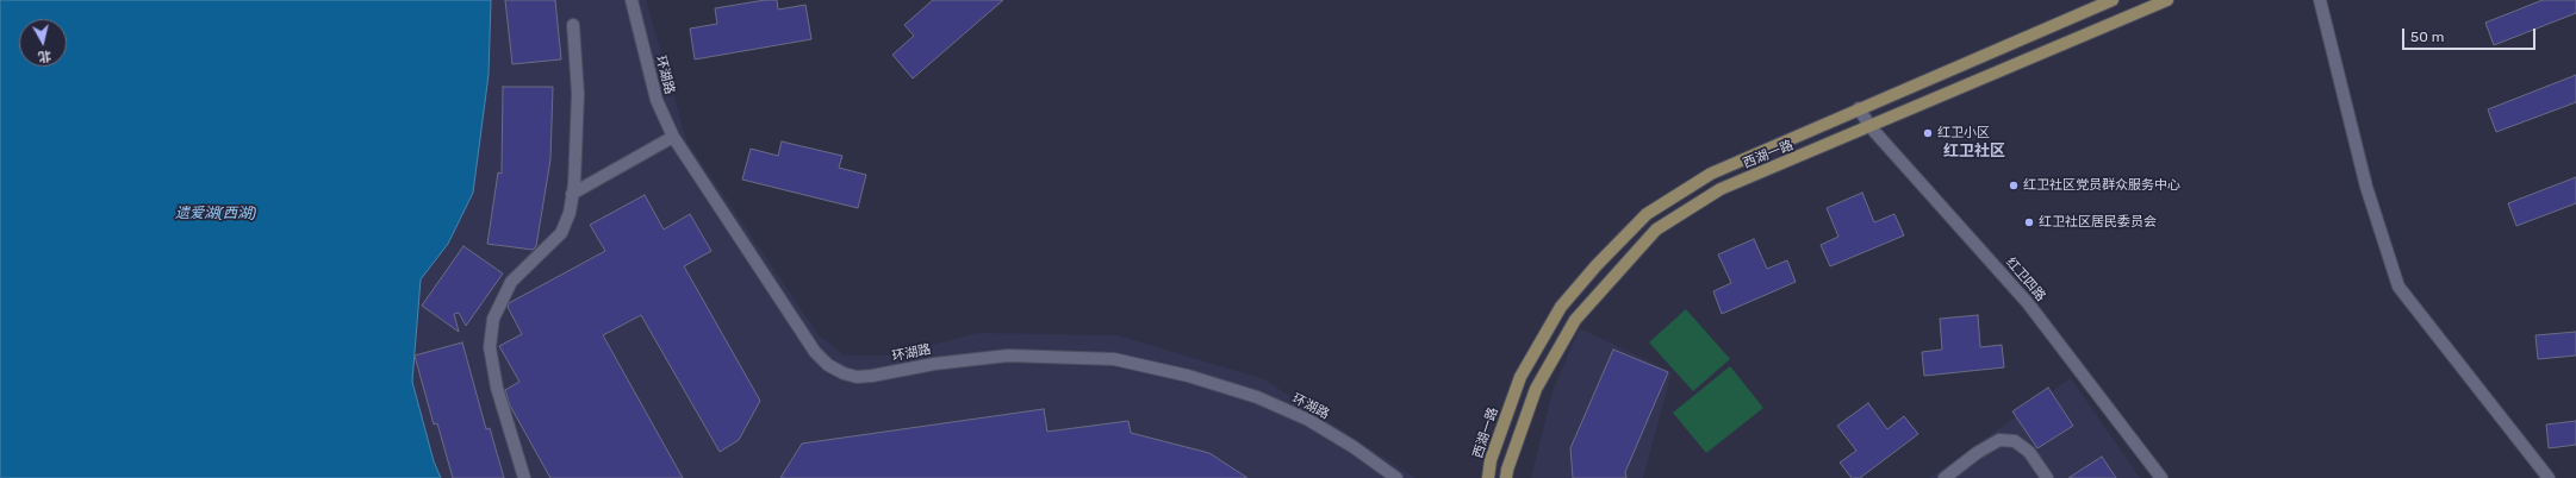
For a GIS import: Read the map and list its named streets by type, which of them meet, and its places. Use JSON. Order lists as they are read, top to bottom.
{
  "streets": {
    "main road": ["西湖一路"],
    "street": ["环湖路", "红卫四路"]
  },
  "crossings": [
    ["西湖一路", "红卫四路"]
  ],
  "districts": ["红卫社区"],
  "water": ["遗爱湖(西湖)"],
  "places": ["红卫小区", "红卫社区党员群众服务中心", "红卫社区居民委员会"],
  "scale_bar": "50 m",
  "north": "bottom"
}
